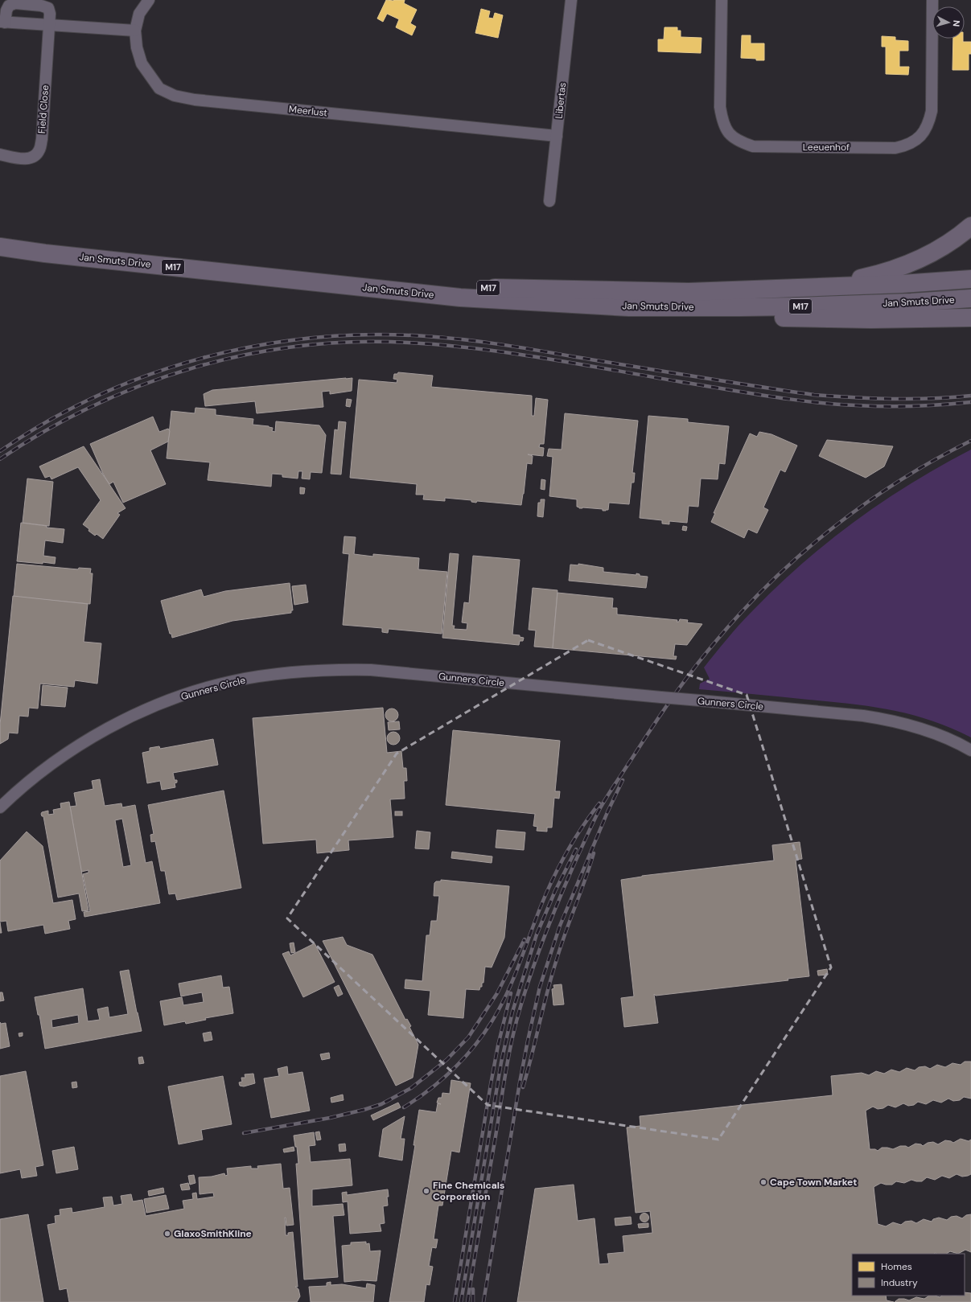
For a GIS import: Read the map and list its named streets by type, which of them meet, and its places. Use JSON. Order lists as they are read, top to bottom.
{
  "streets": {
    "main road": ["Jan Smuts Drive", "M17"],
    "street": [
      "Libertas",
      "Field Close",
      "Meerlust",
      "Leeuenhof",
      "Gunners Circle"
    ]
  },
  "crossings": [
    ["Libertas", "Meerlust"],
    ["Field Close", "Meerlust"]
  ],
  "places": ["Cape Town Market", "Fine Chemicals Corporation", "GlaxoSmithKline"],
  "legend": ["Homes", "Industry"],
  "north": "right"
}
